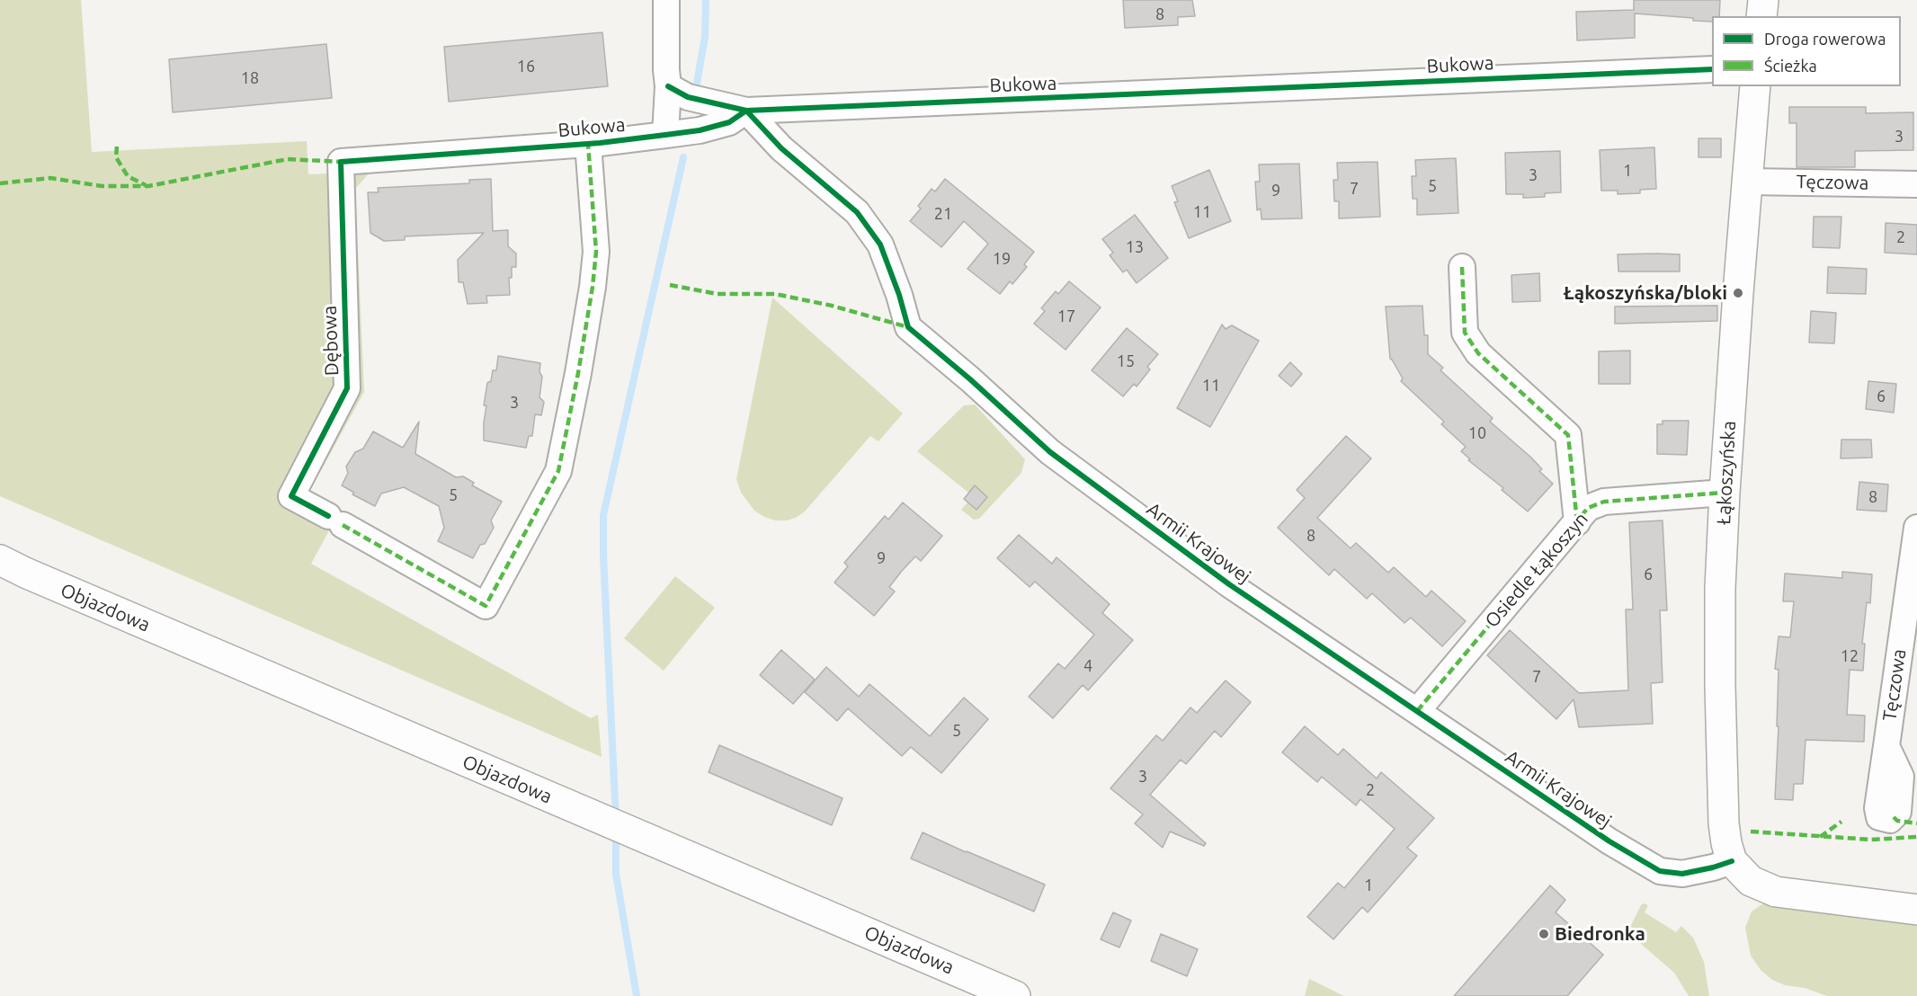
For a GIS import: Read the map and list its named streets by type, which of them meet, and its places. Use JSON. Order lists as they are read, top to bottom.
{
  "streets": {
    "main road": ["Łąkoszyńska", "Objazdowa"],
    "street": [
      "Bukowa",
      "Tęczowa",
      "Dębowa",
      "Armii Krajowej",
      "Osiedle Łąkoszyn"
    ]
  },
  "crossings": [
    ["Bukowa", "Dębowa"],
    ["Bukowa", "Armii Krajowej"],
    ["Tęczowa", "Łąkoszyńska"],
    ["Łąkoszyńska", "Armii Krajowej"],
    ["Łąkoszyńska", "Osiedle Łąkoszyn"],
    ["Armii Krajowej", "Osiedle Łąkoszyn"]
  ],
  "places": ["Łąkoszyńska/bloki", "Biedronka"],
  "house_numbers": [
    "8",
    "16",
    "18",
    "3",
    "1",
    "3",
    "5",
    "7",
    "9",
    "11",
    "21",
    "2",
    "13",
    "19",
    "17",
    "15",
    "11",
    "6",
    "3",
    "10",
    "5",
    "8",
    "8",
    "9",
    "6",
    "12",
    "4",
    "7",
    "5",
    "3",
    "2",
    "1"
  ],
  "legend": ["Droga rowerowa", "Ścieżka"]
}
